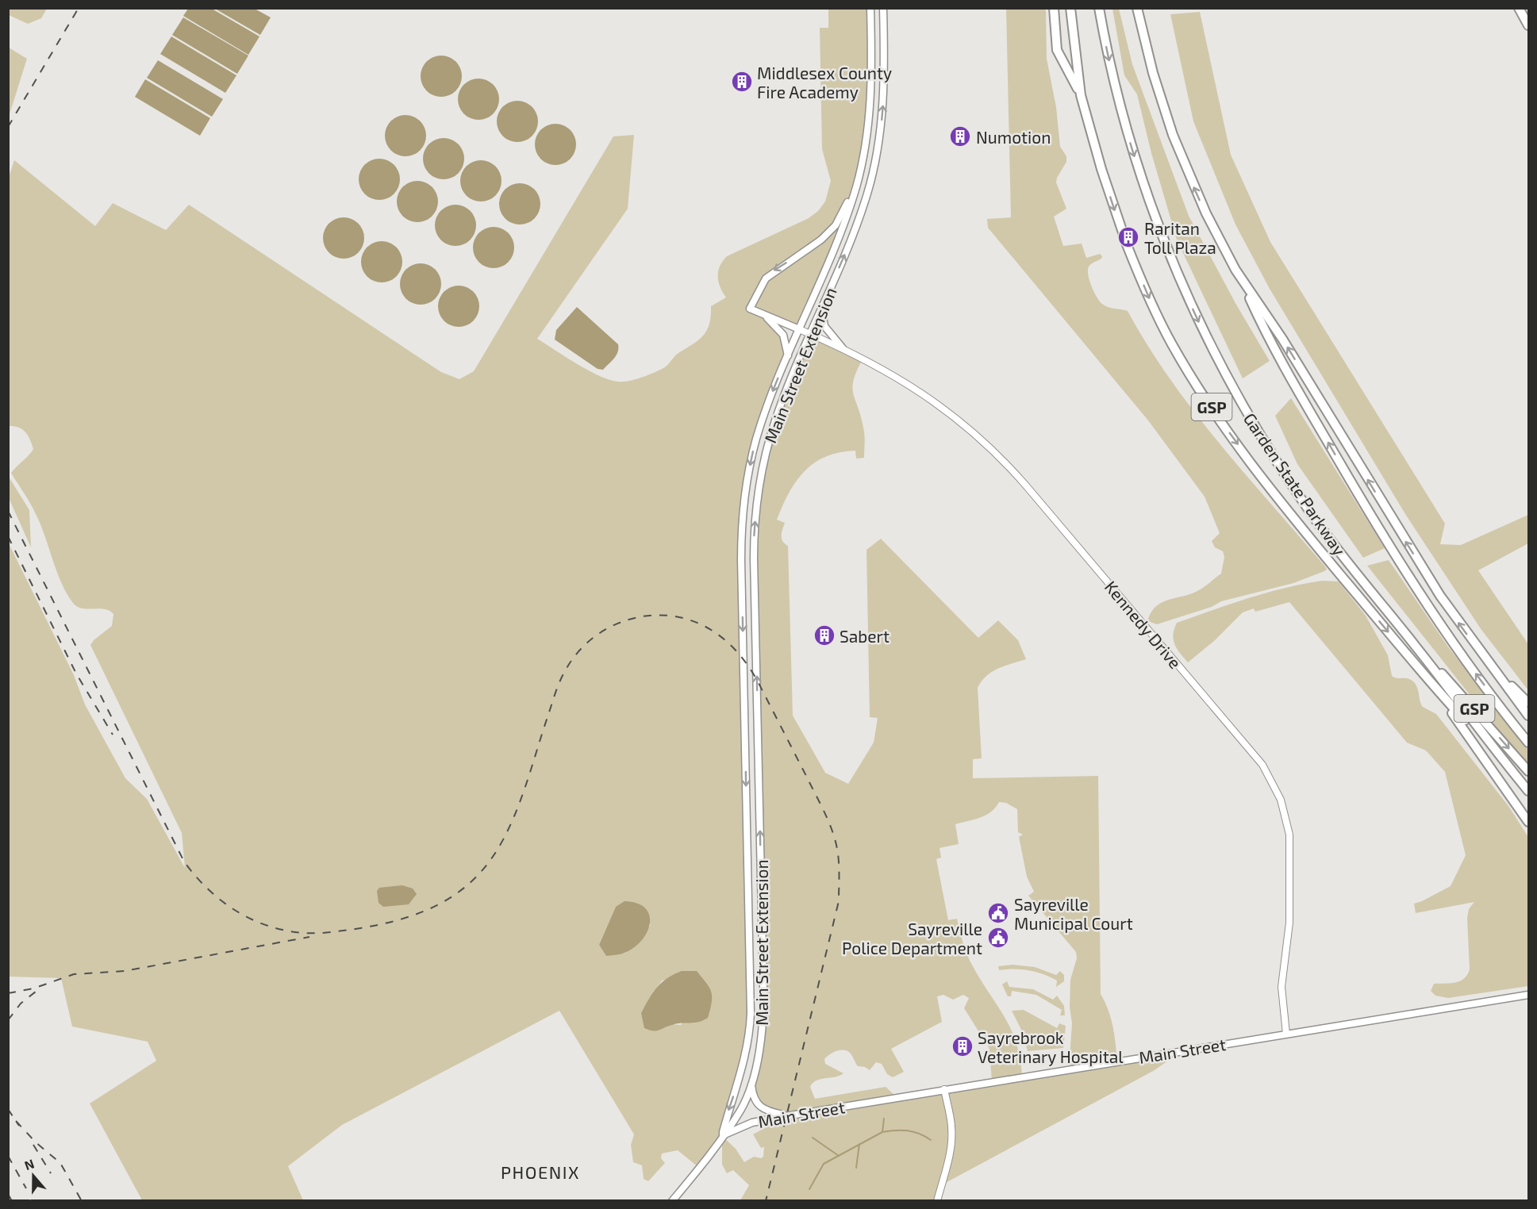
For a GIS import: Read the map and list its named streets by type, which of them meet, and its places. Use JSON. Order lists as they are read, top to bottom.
{
  "streets": {
    "highway": ["GSP", "Garden State Parkway"],
    "main road": ["Main Street Extension", "Main Street"],
    "street": ["Kennedy Drive"]
  },
  "crossings": [
    ["Main Street Extension", "Kennedy Drive"],
    ["Main Street Extension", "Main Street"],
    ["Kennedy Drive", "Main Street"]
  ],
  "districts": ["PHOENIX"],
  "places": {
    "building": [
      "Middlesex County Fire Academy",
      "Numotion",
      "Raritan Toll Plaza",
      "Sabert",
      "Sayrebrook Veterinary Hospital"
    ],
    "public building": ["Sayreville Municipal Court", "Sayreville Police Department"]
  },
  "north": "top"
}
